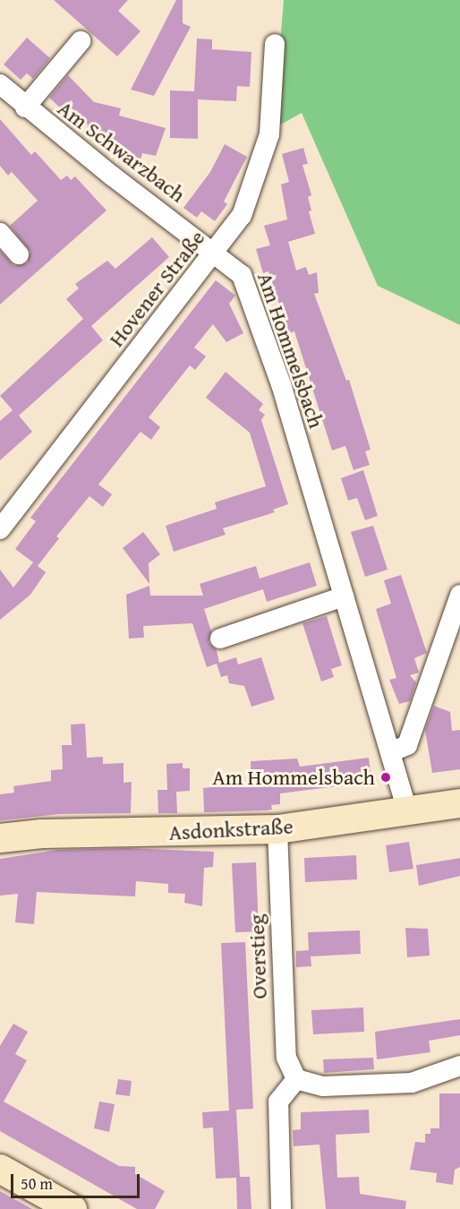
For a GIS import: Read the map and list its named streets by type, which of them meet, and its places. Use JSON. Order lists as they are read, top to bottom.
{
  "streets": {
    "street": [
      "Am Schwarzbach",
      "Hovener Straße",
      "Am Hommelsbach",
      "Asdonkstraße",
      "Overstieg"
    ]
  },
  "crossings": [
    ["Am Schwarzbach", "Hovener Straße"],
    ["Am Schwarzbach", "Am Hommelsbach"],
    ["Hovener Straße", "Am Hommelsbach"],
    ["Am Hommelsbach", "Asdonkstraße"],
    ["Asdonkstraße", "Overstieg"]
  ],
  "places": ["Am Hommelsbach"],
  "scale_bar": "50 m"
}
